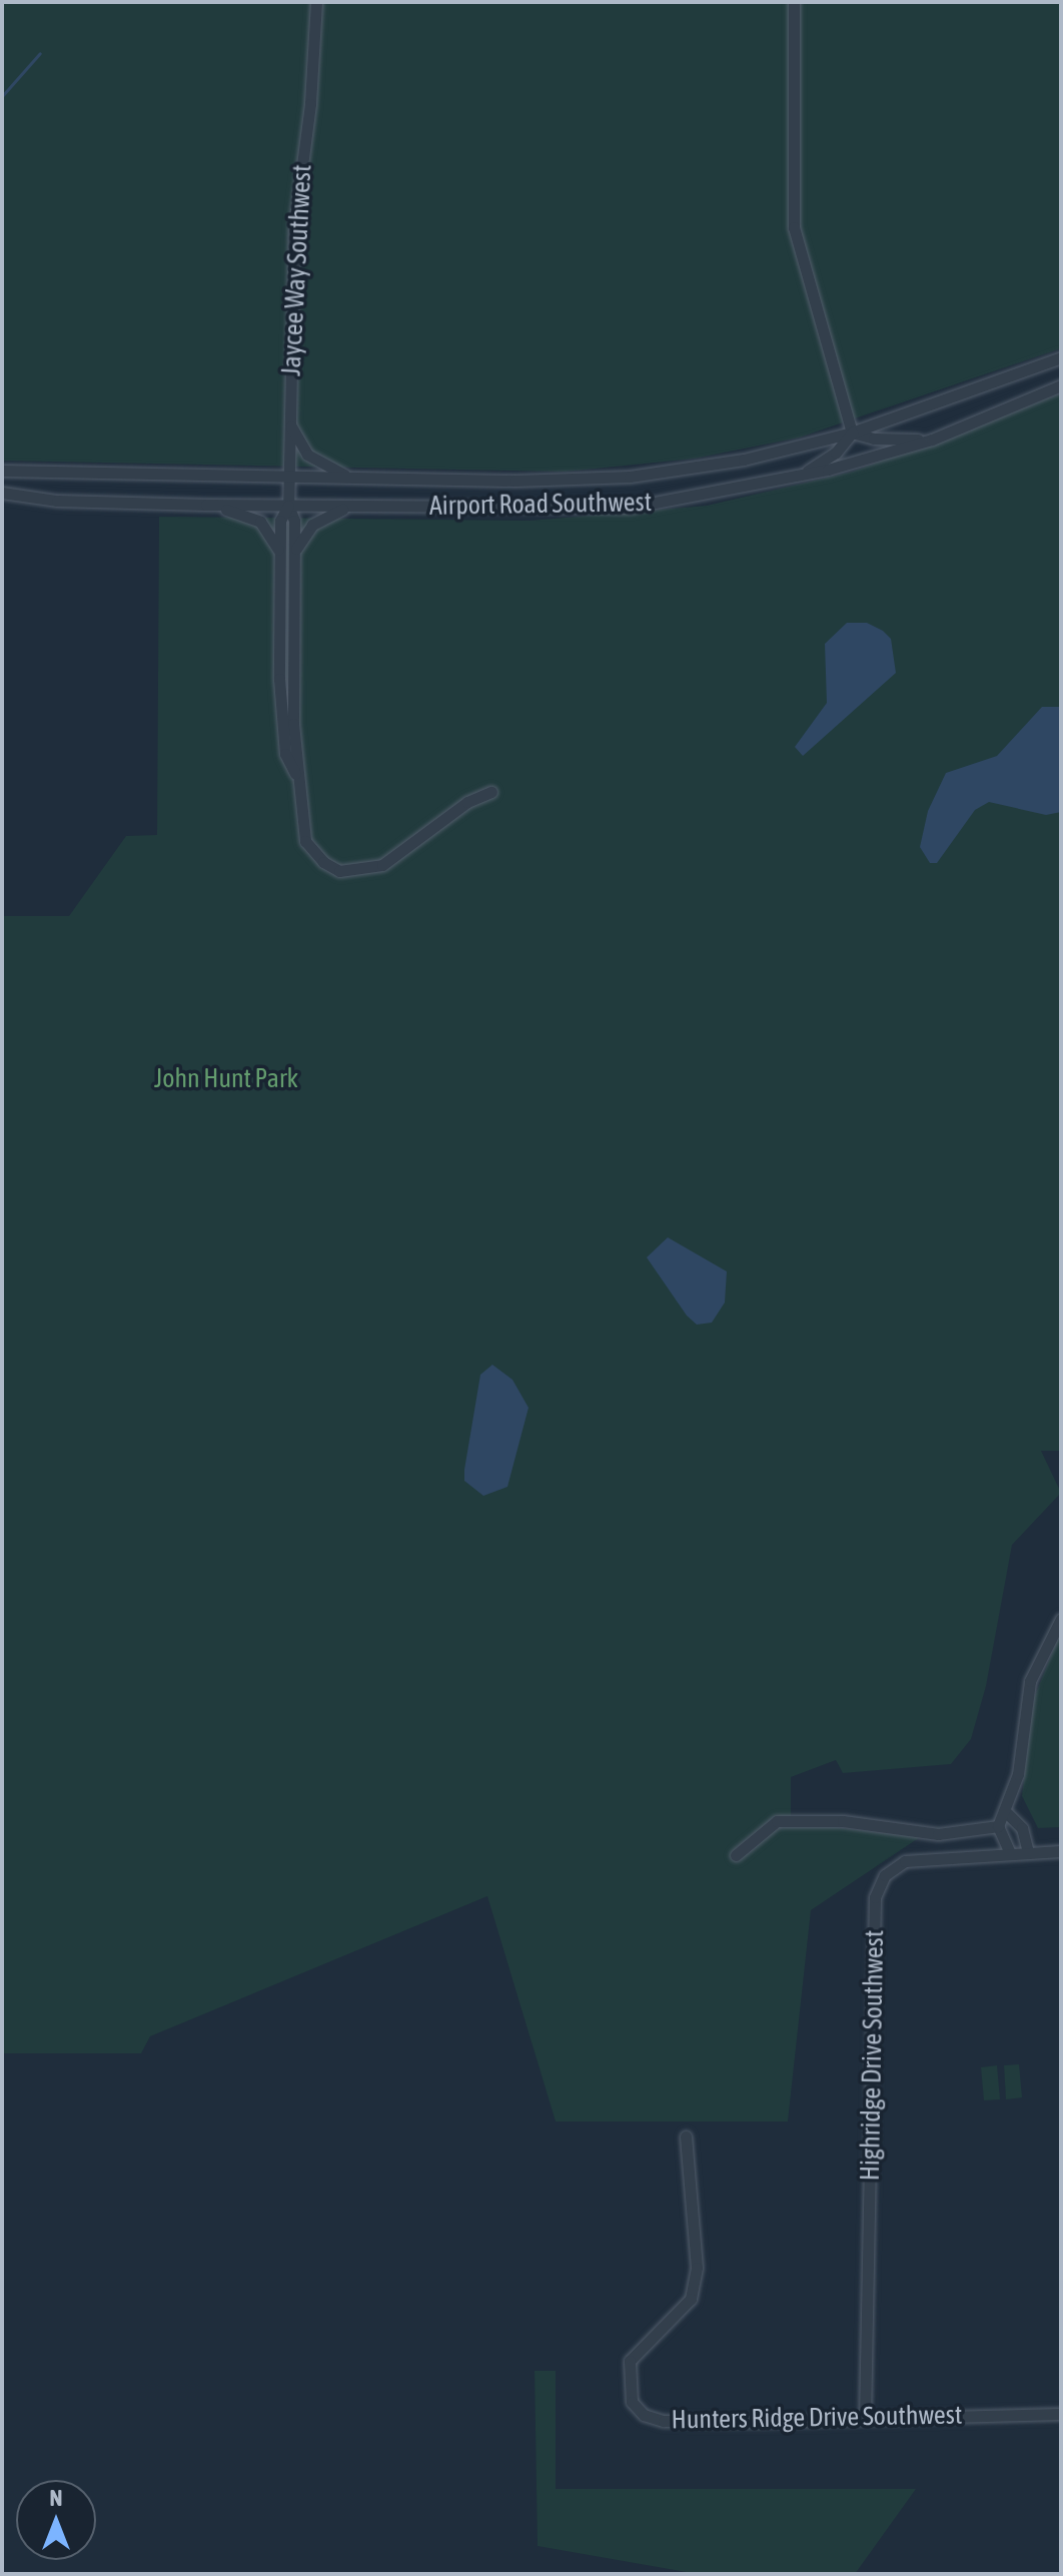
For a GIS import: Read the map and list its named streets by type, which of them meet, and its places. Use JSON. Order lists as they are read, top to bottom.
{
  "streets": {
    "street": [
      "Jaycee Way Southwest",
      "Airport Road Southwest",
      "Highridge Drive Southwest",
      "Hunters Ridge Drive Southwest"
    ]
  },
  "crossings": [
    ["Jaycee Way Southwest", "Airport Road Southwest"],
    ["Highridge Drive Southwest", "Hunters Ridge Drive Southwest"]
  ],
  "parks": ["John Hunt Park"],
  "north": "top"
}
